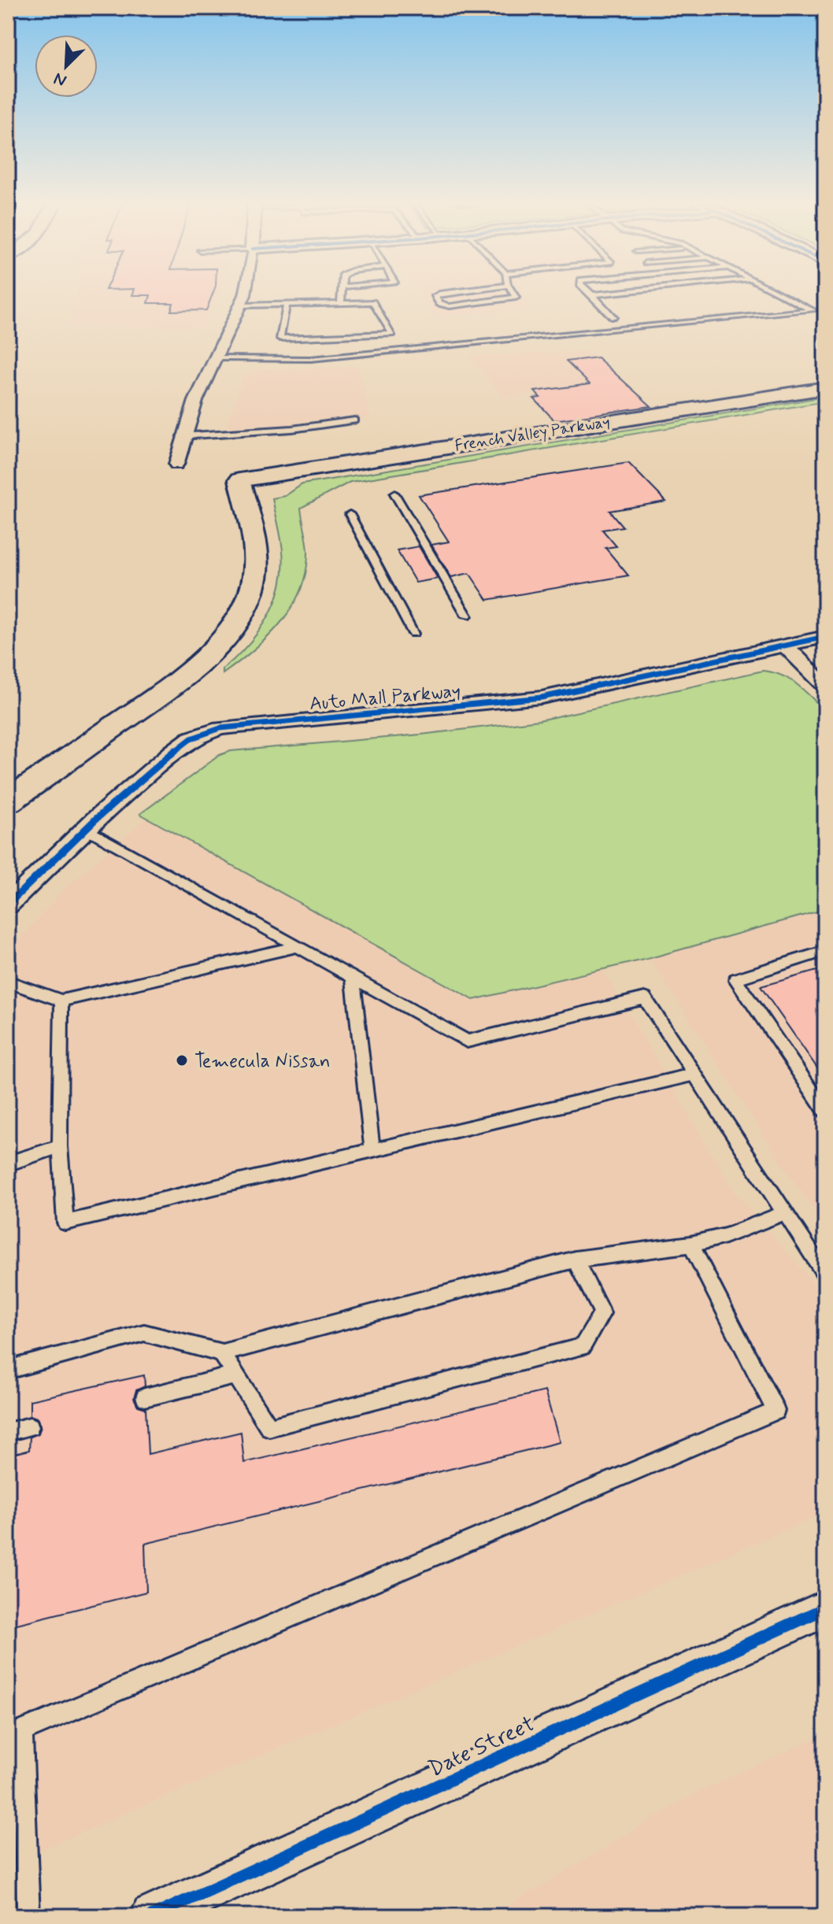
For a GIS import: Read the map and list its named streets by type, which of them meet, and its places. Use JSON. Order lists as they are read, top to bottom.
{
  "streets": {
    "street": ["French Valley Parkway", "Auto Mall Parkway", "Date Street"]
  },
  "places": ["Temecula Nissan"],
  "north": "bottom left"
}
